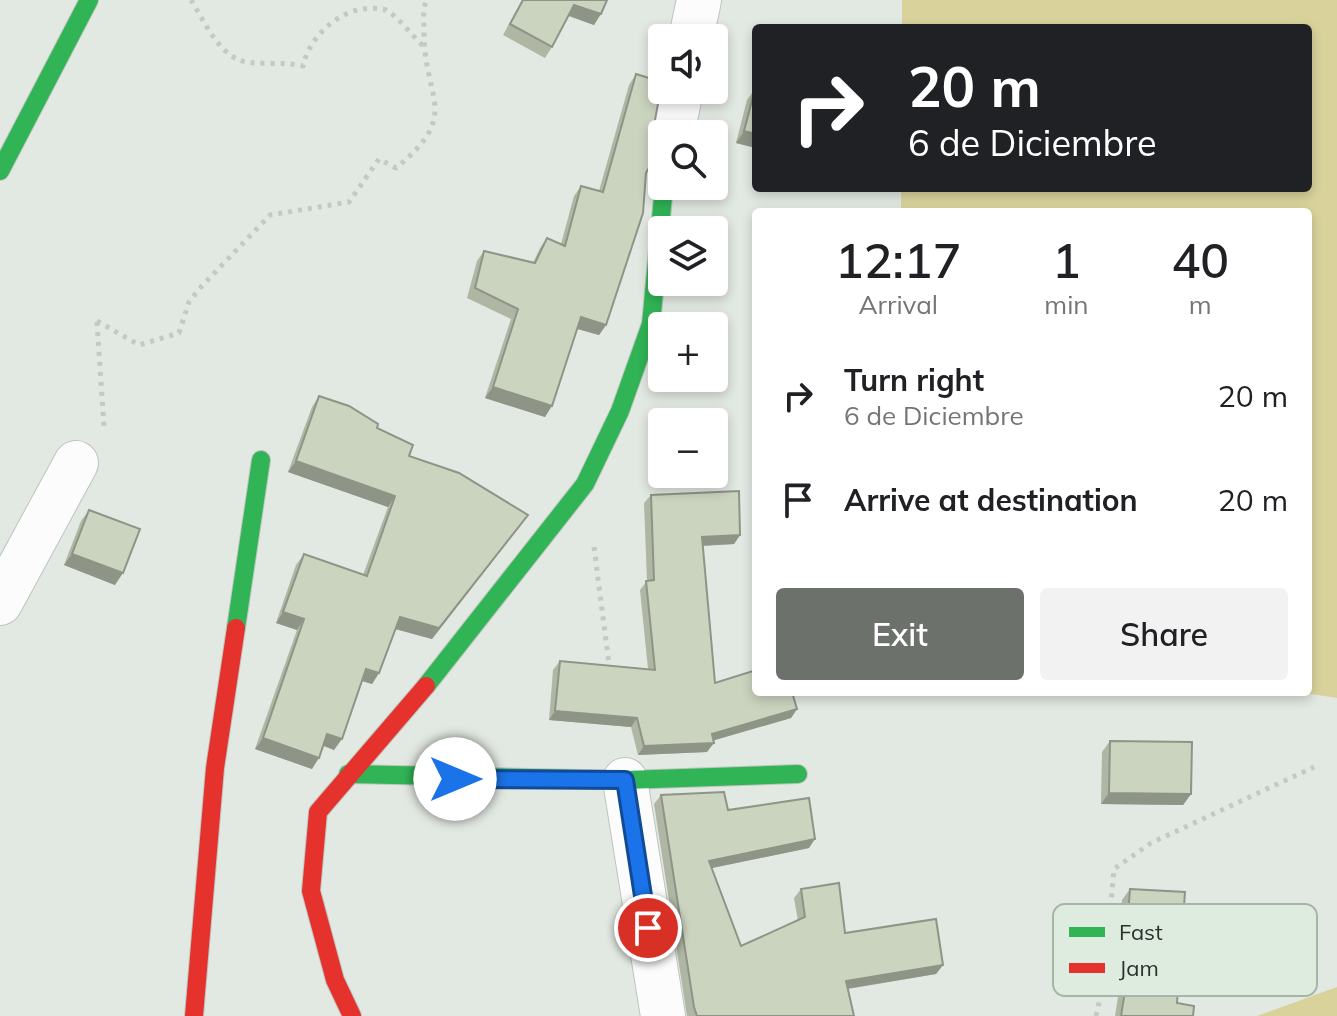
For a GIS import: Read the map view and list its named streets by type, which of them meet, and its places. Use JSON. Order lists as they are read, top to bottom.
{
  "legend": ["Fast", "Jam"],
  "page": {
    "map_buttons": ["+", "−"],
    "turn": ["20 m", "6 de Diciembre"],
    "eta": [
      "12:17",
      "Arrival",
      "1",
      "min",
      "40",
      "m"
    ],
    "list": [
      {
        "name": "Turn right",
        "note": "6 de Diciembre",
        "value": "20 m"
      },
      {
        "name": "Arrive at destination",
        "value": "20 m"
      }
    ],
    "buttons": ["Exit", "Share"]
  }
}
